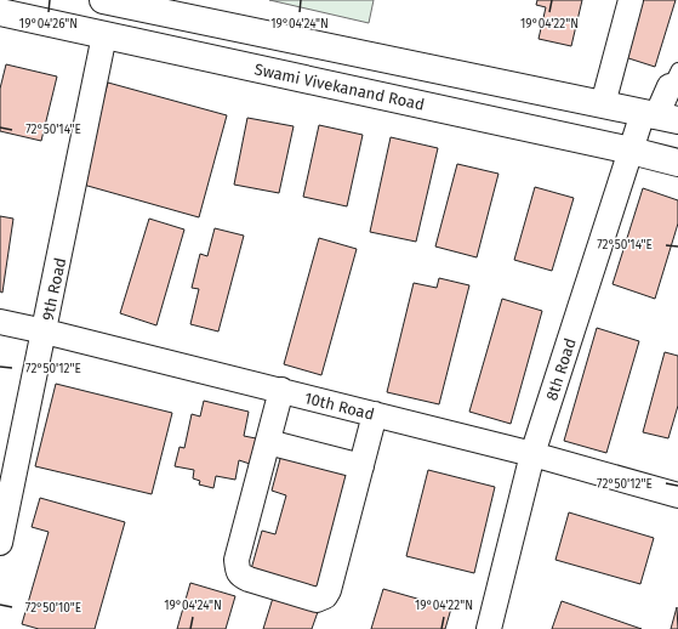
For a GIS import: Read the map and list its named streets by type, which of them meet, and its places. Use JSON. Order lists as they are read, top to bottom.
{
  "streets": {
    "main road": ["Swami Vivekanand Road"],
    "street": ["9th Road", "8th Road", "10th Road"]
  },
  "crossings": [
    ["Swami Vivekanand Road", "9th Road"],
    ["Swami Vivekanand Road", "8th Road"],
    ["9th Road", "10th Road"],
    ["8th Road", "10th Road"]
  ],
  "coordinates": [
    "19°04'26\"N",
    "19°04'24\"N",
    "19°04'22\"N",
    "72°50'14\"E",
    "72°50'12\"E",
    "72°50'10\"E"
  ]
}
